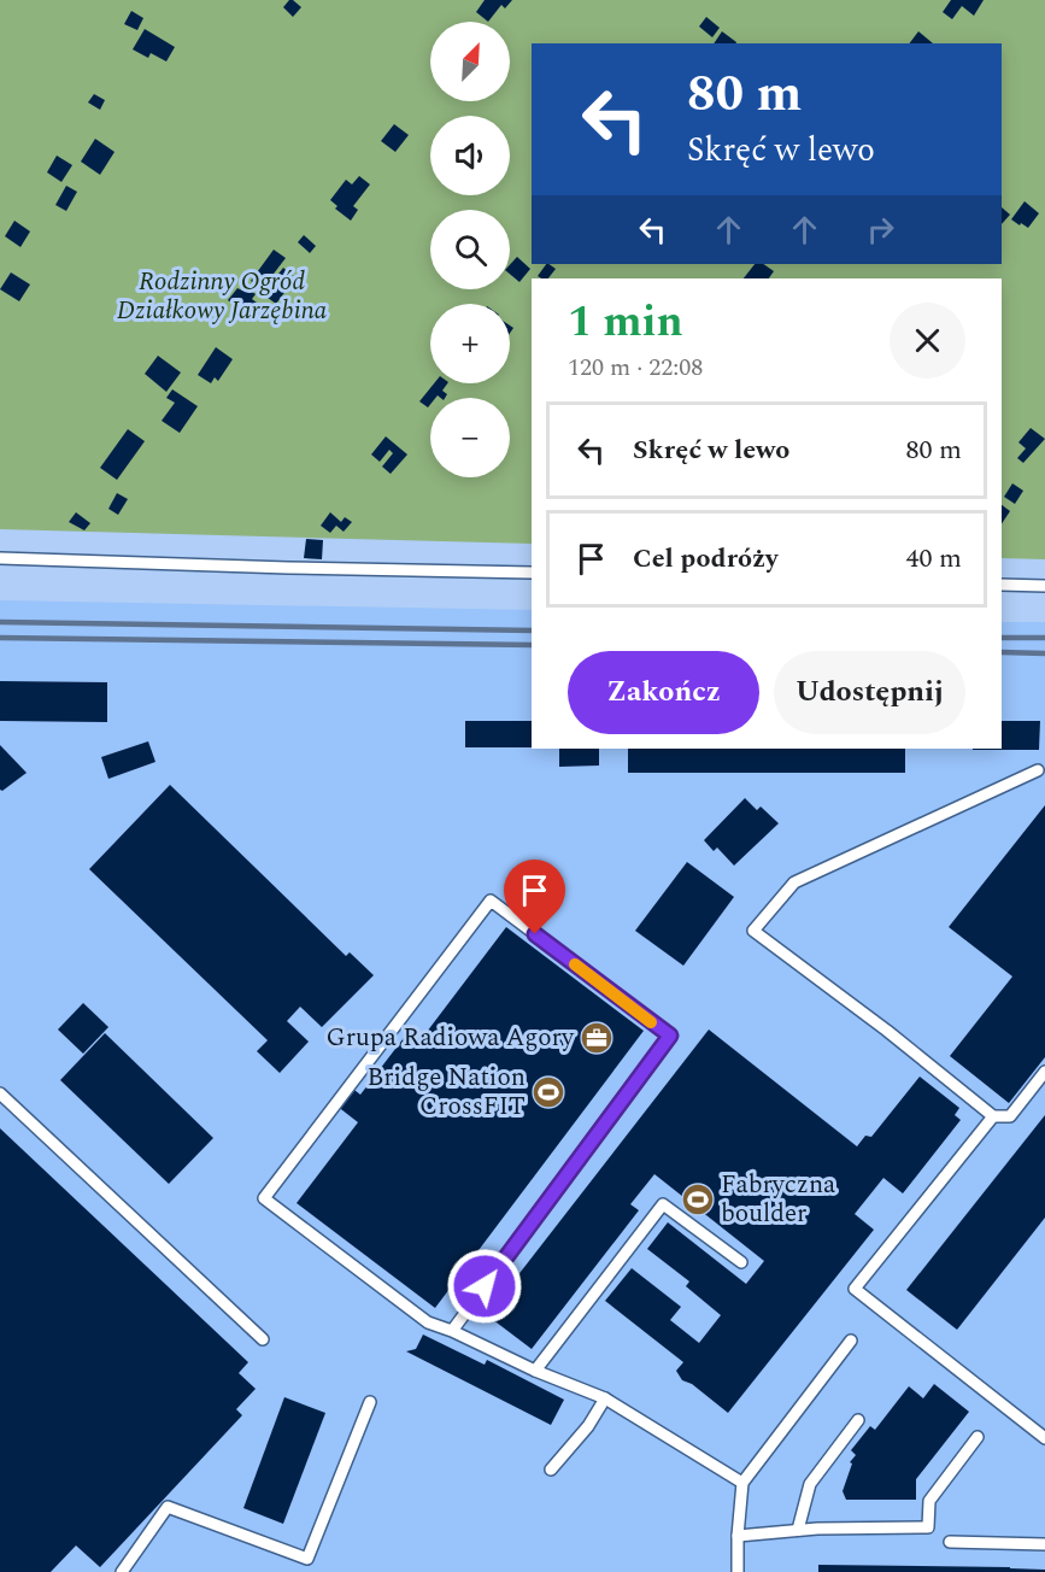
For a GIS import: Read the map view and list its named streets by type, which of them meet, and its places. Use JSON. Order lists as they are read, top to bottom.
{
  "parks": ["Rodzinny Ogród Działkowy Jarzębina"],
  "places": {
    "office": ["Grupa Radiowa Agory"],
    "sports": ["Bridge Nation CrossFIT", "Fabryczna boulder"]
  },
  "north": "top right",
  "page": {
    "map_buttons": ["+", "−"],
    "turn": ["80 m", "Skręć w lewo"],
    "heading": ["1 min", "120 m · 22:08"],
    "list": [
      {
        "name": "Skręć w lewo",
        "value": "80 m"
      },
      {
        "name": "Cel podróży",
        "value": "40 m"
      }
    ],
    "buttons": ["Zakończ", "Udostępnij"]
  }
}
